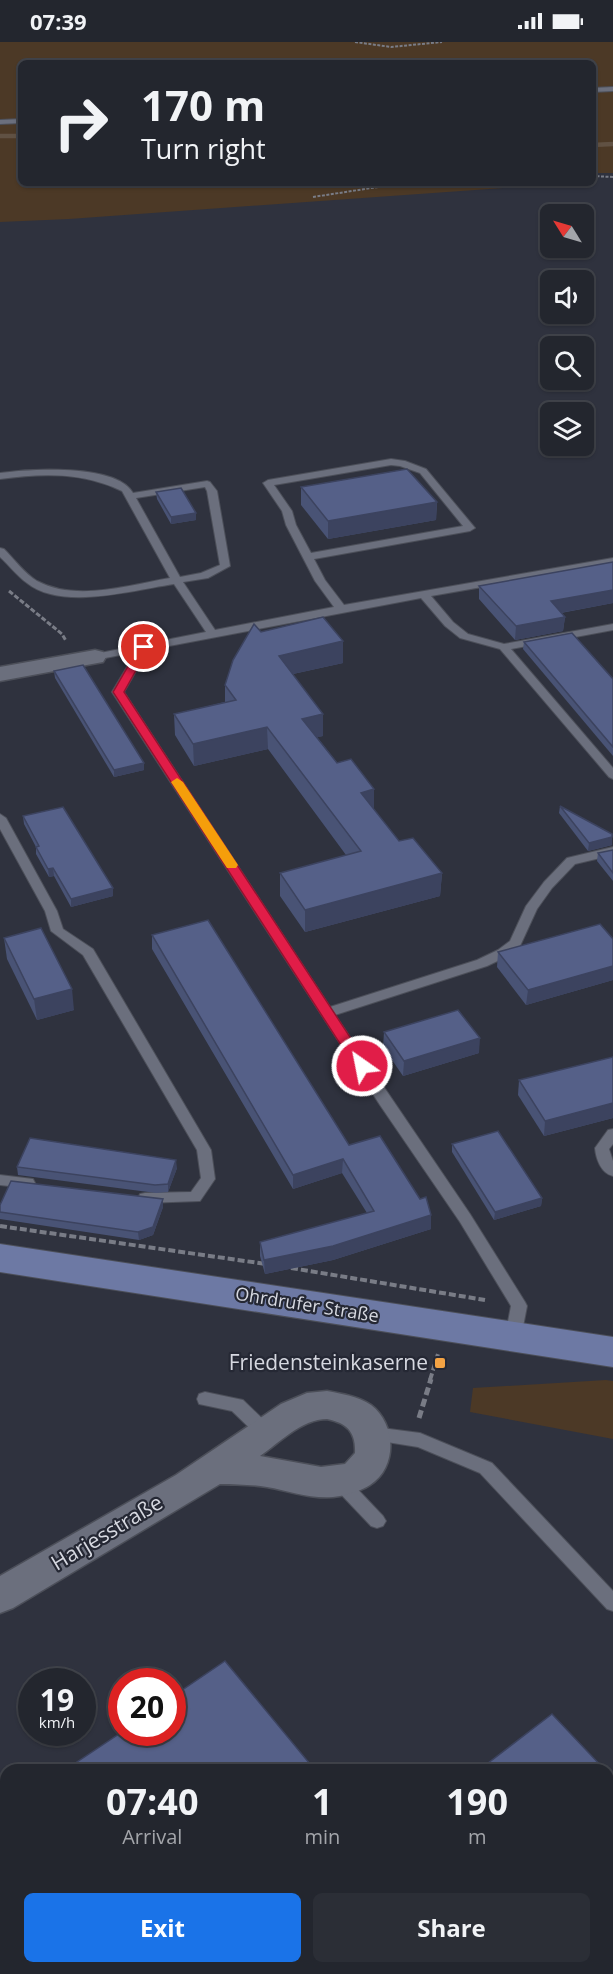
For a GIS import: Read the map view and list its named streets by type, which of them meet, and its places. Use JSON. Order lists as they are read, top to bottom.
{
  "streets": {
    "main road": ["Ohrdrufer Straße"],
    "street": ["Harjesstraße"]
  },
  "places": {
    "transit": ["Friedensteinkaserne"]
  },
  "north": "top left",
  "page": {
    "status": "07:39",
    "turn": ["170 m", "Turn right"],
    "speed": "19 km/h",
    "limit": "20",
    "eta": [
      "07:40",
      "Arrival",
      "1",
      "min",
      "190",
      "m"
    ],
    "buttons": ["Exit", "Share"]
  }
}
